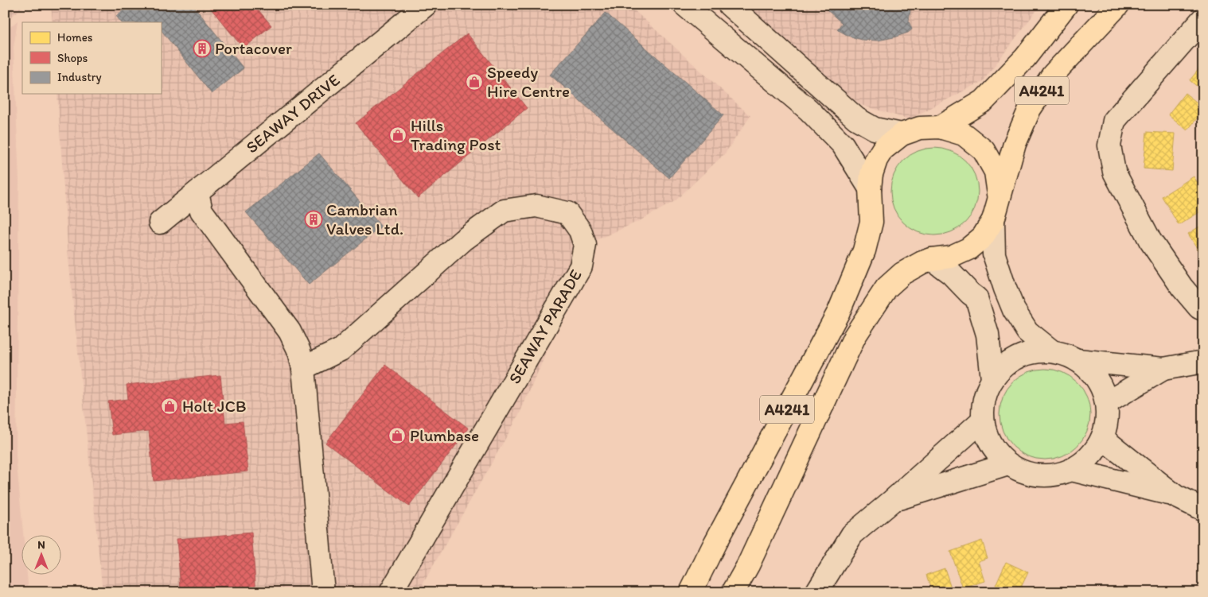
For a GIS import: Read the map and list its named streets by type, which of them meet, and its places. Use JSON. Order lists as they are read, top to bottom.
{
  "streets": {
    "main road": ["A4241"],
    "street": ["SEAWAY DRIVE", "SEAWAY PARADE"]
  },
  "places": {
    "building": ["Portacover", "Cambrian Valves Ltd."],
    "shop": [
      "Speedy Hire Centre",
      "Hills Trading Post",
      "Holt JCB",
      "Plumbase"
    ]
  },
  "legend": ["Homes", "Shops", "Industry"],
  "north": "top"
}
